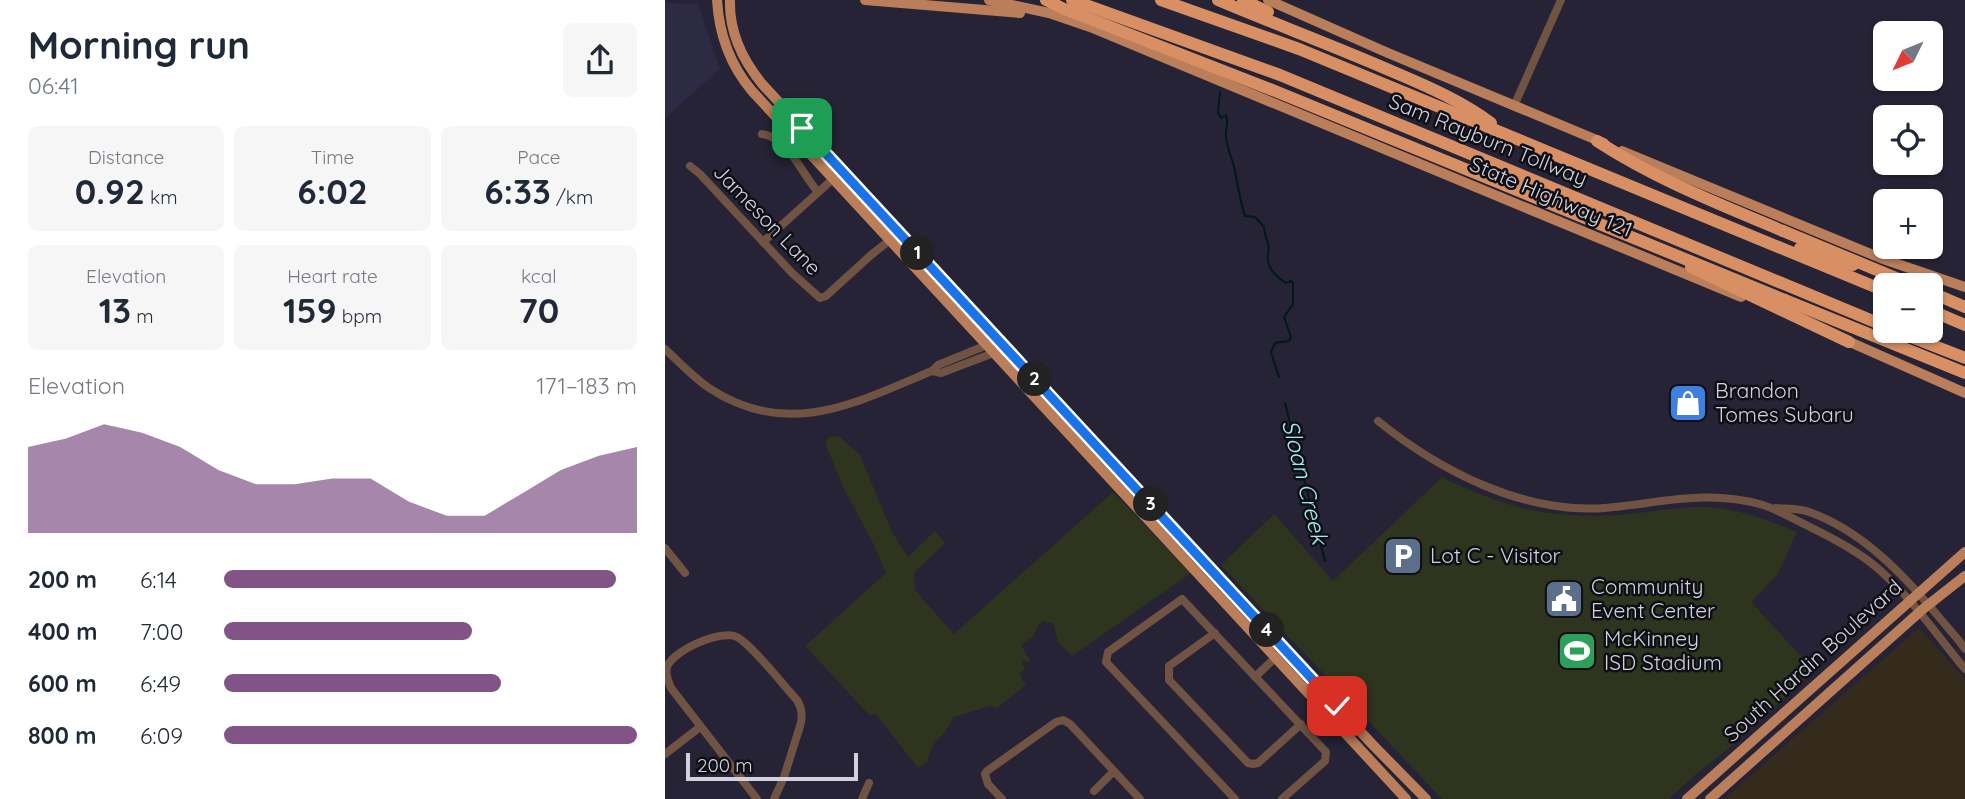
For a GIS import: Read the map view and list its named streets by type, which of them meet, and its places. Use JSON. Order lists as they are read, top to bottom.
{
  "streets": {
    "highway": ["Sam Rayburn Tollway"],
    "main road": ["State Highway 121", "South Hardin Boulevard"],
    "street": ["Jameson Lane"]
  },
  "water": ["Sloan Creek"],
  "places": {
    "shop": ["Brandon Tomes Subaru"],
    "parking": ["Lot C - Visitor"],
    "public building": ["Community Event Center"],
    "sports": ["McKinney ISD Stadium"]
  },
  "scale_bar": "200 m",
  "north": "bottom left",
  "page": {
    "heading": ["Morning run", "06:41"],
    "map_buttons": ["+", "−"],
    "stats": [
      ["Distance", "0.92 km"],
      ["Time", "6:02"],
      ["Pace", "6:33 /km"],
      ["Elevation", "13 m"],
      ["Heart rate", "159 bpm"],
      ["kcal", "70"]
    ],
    "pins": [
      "1",
      "2",
      "3",
      "4"
    ],
    "chart": ["Elevation", "171–183 m"],
    "list": [
      {
        "name": "200 m",
        "note": "6:14"
      },
      {
        "name": "400 m",
        "note": "7:00"
      },
      {
        "name": "600 m",
        "note": "6:49"
      },
      {
        "name": "800 m",
        "note": "6:09"
      }
    ],
    "scale": "200 m"
  }
}
